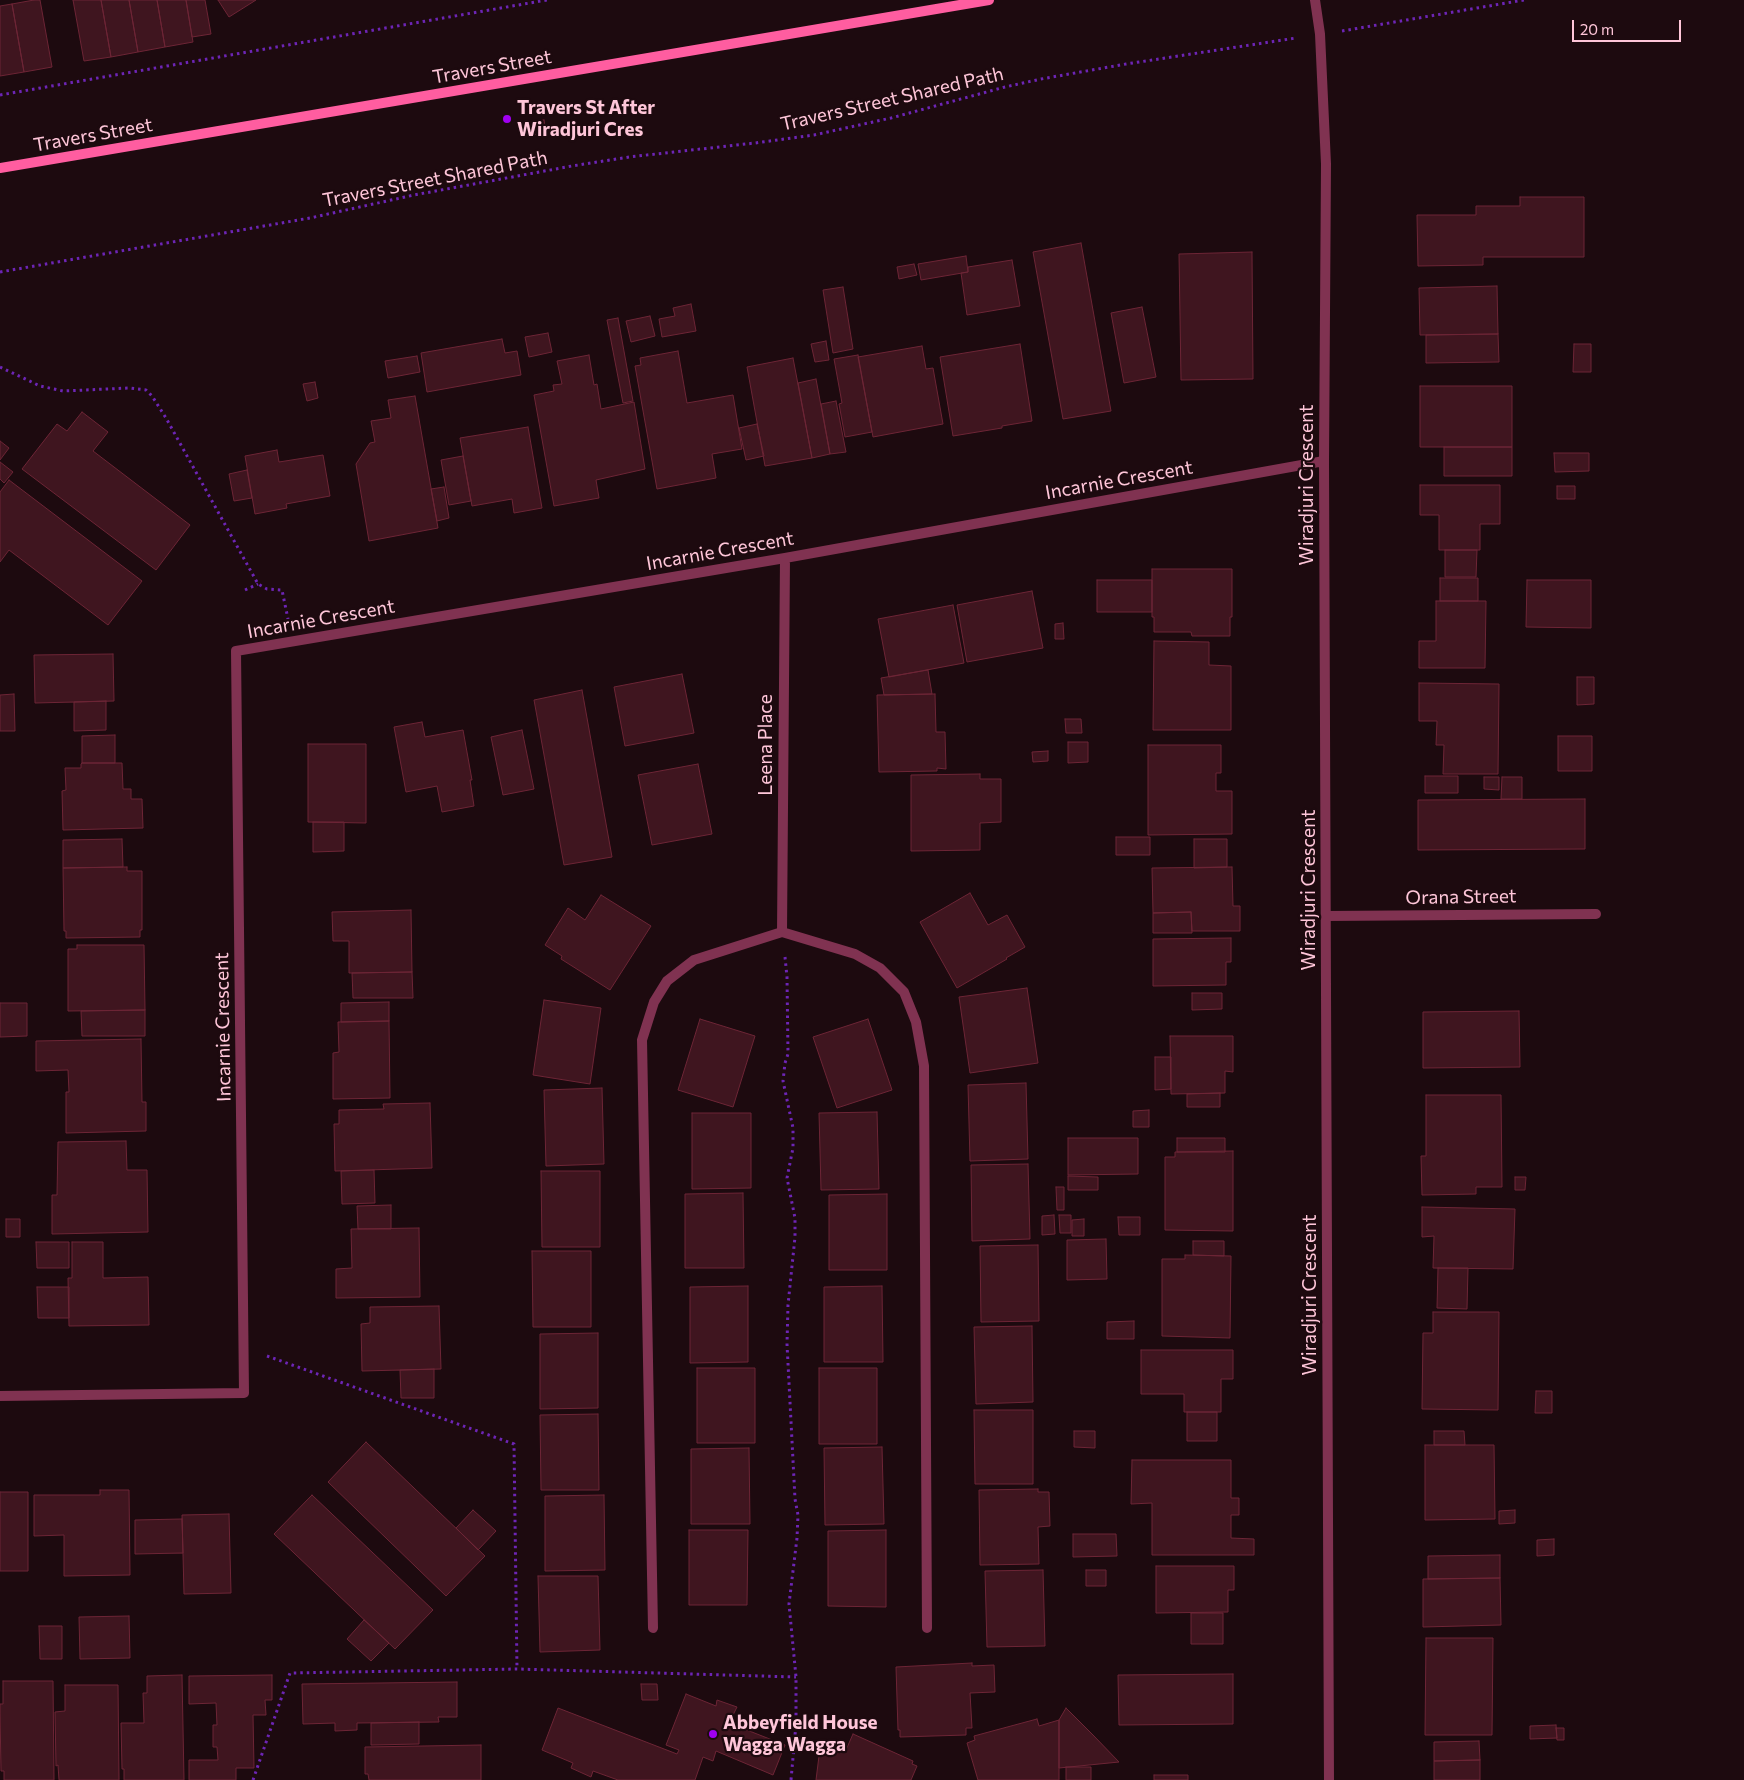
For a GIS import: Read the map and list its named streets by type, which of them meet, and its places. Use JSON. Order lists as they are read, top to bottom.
{
  "streets": {
    "main road": ["Travers Street"],
    "street": [
      "Incarnie Crescent",
      "Wiradjuri Crescent",
      "Leena Place",
      "Orana Street"
    ],
    "path": ["Travers Street Shared Path"]
  },
  "crossings": [
    ["Travers Street Shared Path", "Wiradjuri Crescent"],
    ["Incarnie Crescent", "Wiradjuri Crescent"],
    ["Incarnie Crescent", "Leena Place"],
    ["Wiradjuri Crescent", "Orana Street"]
  ],
  "places": ["Travers St After Wiradjuri Cres", "Abbeyfield House Wagga Wagga"],
  "scale_bar": "20 m"
}
